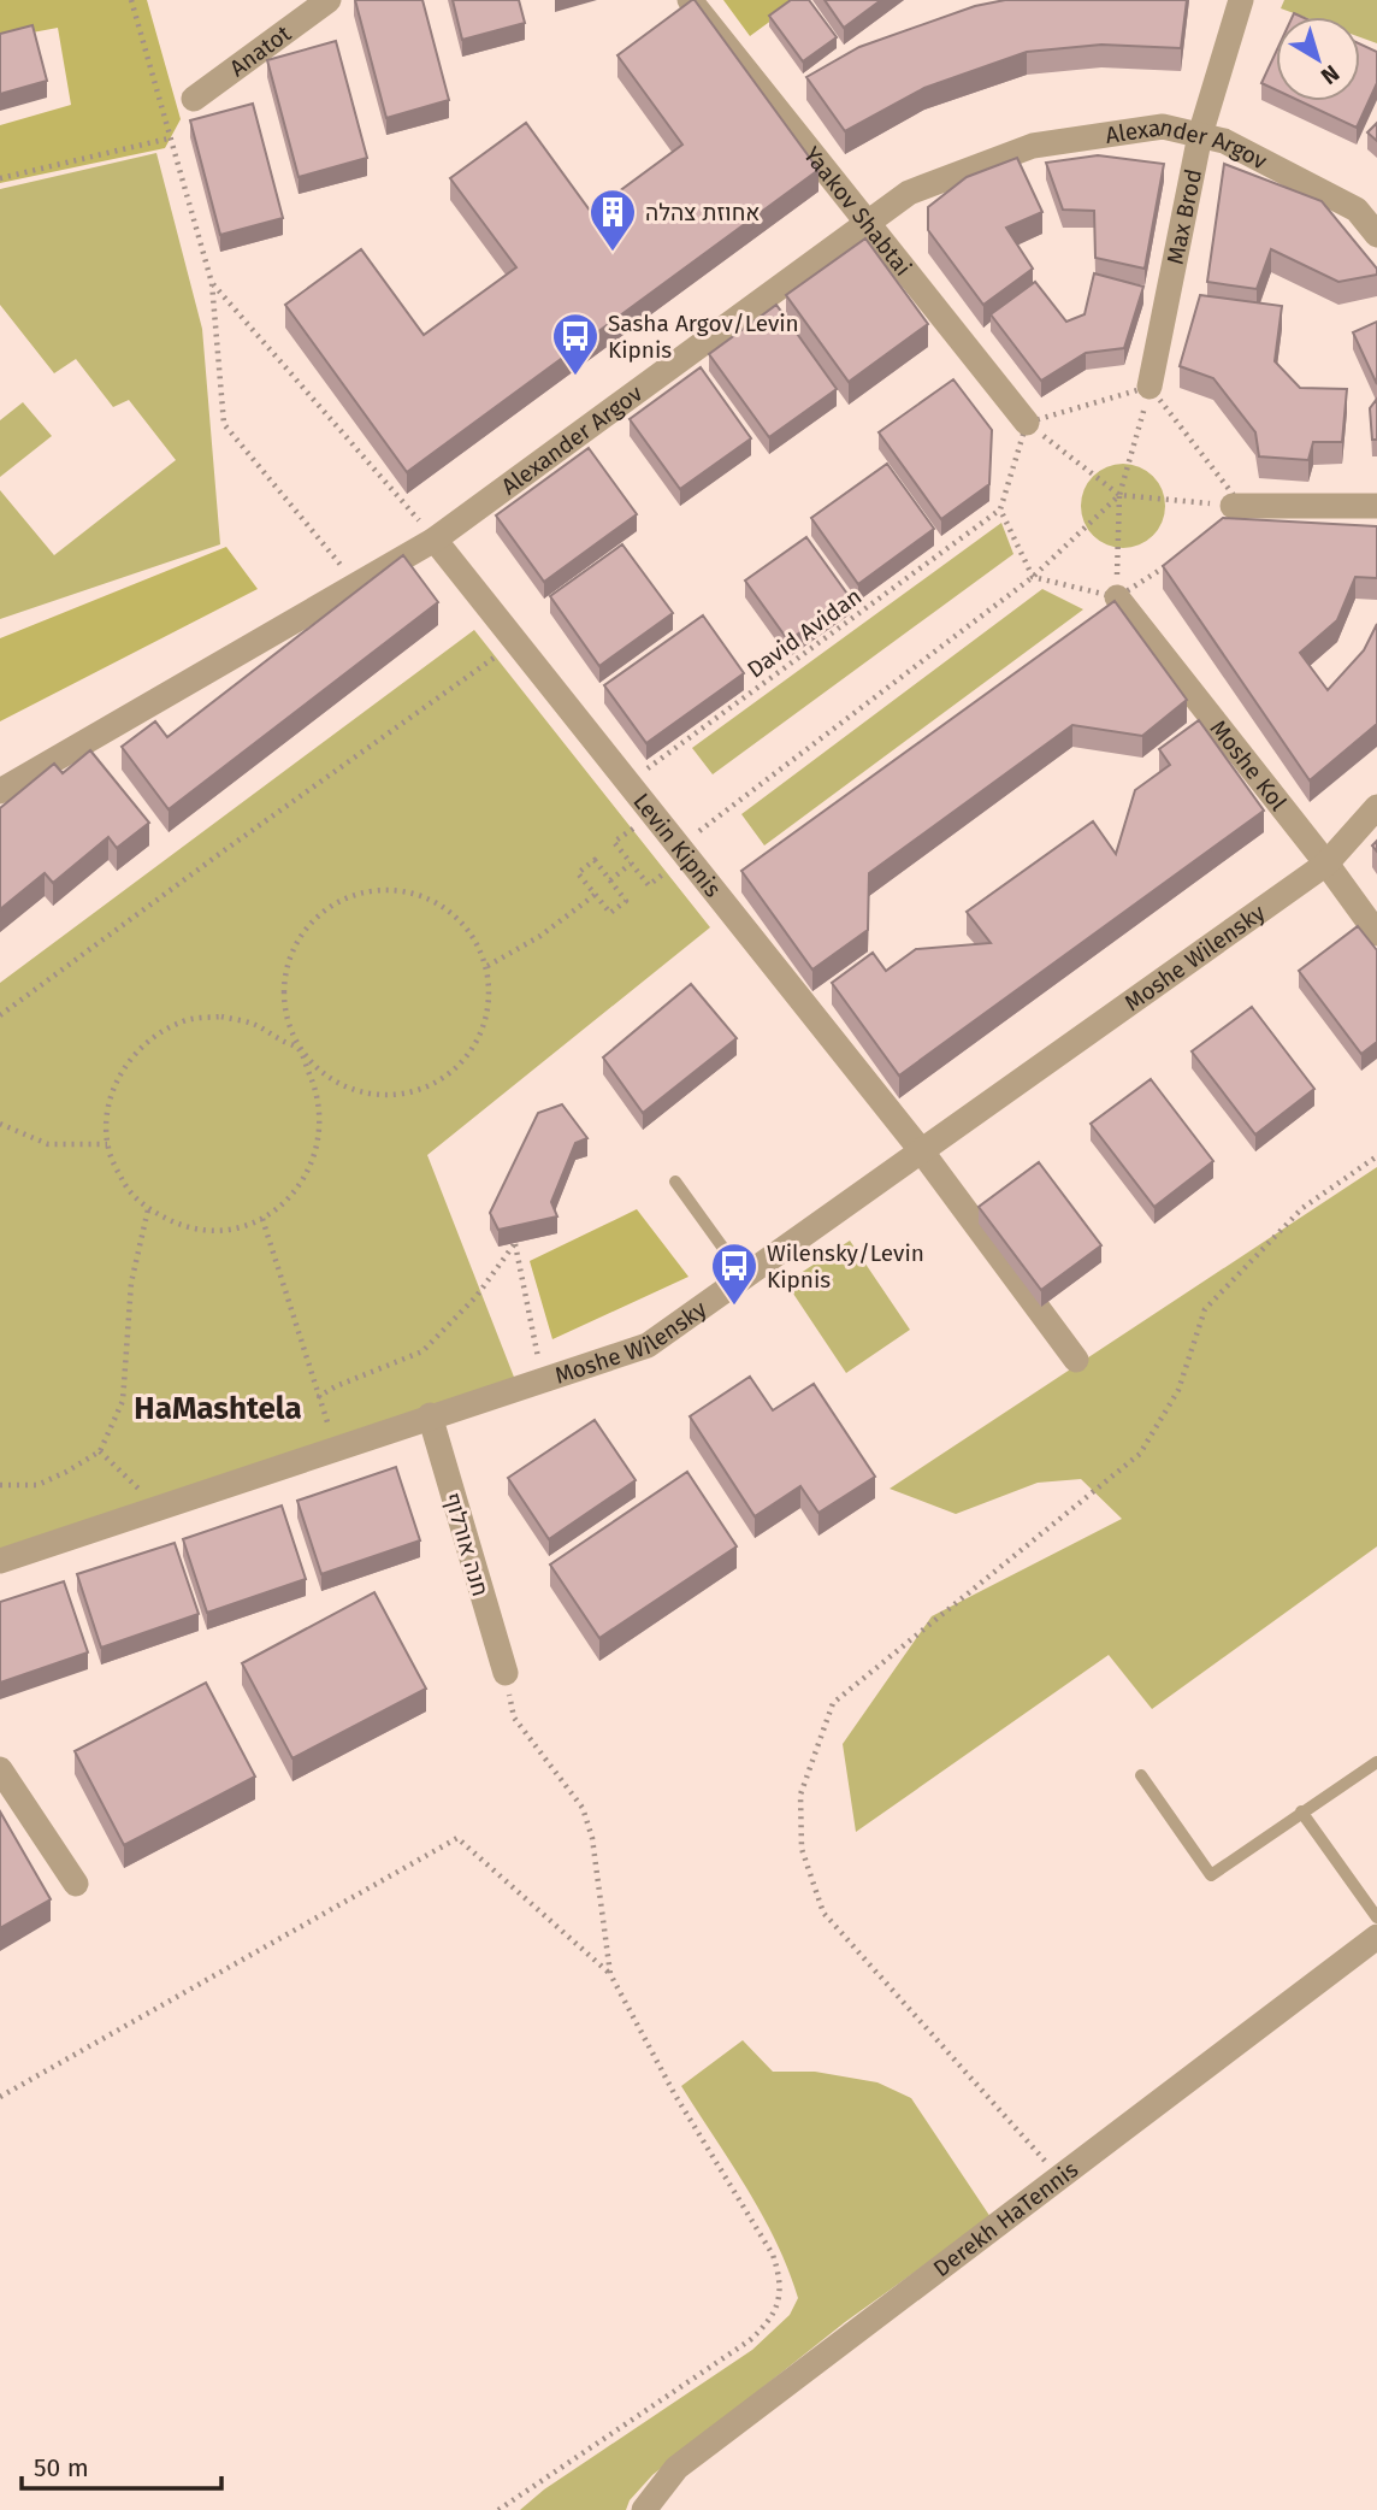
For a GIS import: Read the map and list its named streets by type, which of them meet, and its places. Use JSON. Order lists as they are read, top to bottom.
{
  "streets": {
    "street": [
      "Anatot",
      "Alexander Argov",
      "Yaakov Shabtai",
      "Max Brod",
      "Moshe Kol",
      "Levin Kipnis",
      "Moshe Wilensky",
      "חנה אורלוף",
      "Derekh HaTennis"
    ],
    "path": ["David Avidan"]
  },
  "crossings": [
    ["Alexander Argov", "Yaakov Shabtai"],
    ["Alexander Argov", "Max Brod"],
    ["Alexander Argov", "Levin Kipnis"],
    ["David Avidan", "Levin Kipnis"],
    ["Moshe Kol", "Moshe Wilensky"],
    ["Levin Kipnis", "Moshe Wilensky"],
    ["Moshe Wilensky", "חנה אורלוף"]
  ],
  "districts": ["HaMashtela"],
  "places": {
    "building": ["אחוזת צהלה"],
    "bus stop": ["Sasha Argov/Levin Kipnis", "Wilensky/Levin Kipnis"]
  },
  "scale_bar": "50 m",
  "north": "bottom right"
}
